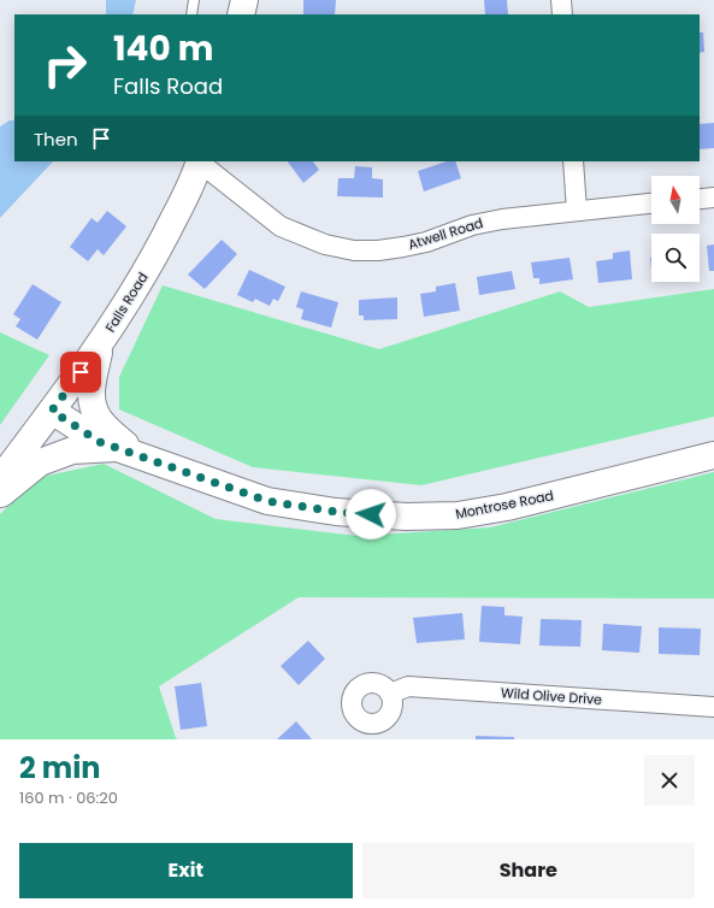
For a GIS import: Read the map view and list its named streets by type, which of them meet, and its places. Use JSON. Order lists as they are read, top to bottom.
{
  "streets": {
    "main road": ["Falls Road", "Montrose Road"],
    "street": ["Atwell Road", "Wild Olive Drive"]
  },
  "crossings": [
    ["Atwell Road", "Falls Road"],
    ["Falls Road", "Montrose Road"]
  ],
  "north": "top",
  "page": {
    "turn": ["140 m", "Falls Road"],
    "then": "Then",
    "heading": ["2 min", "160 m · 06:20"],
    "buttons": ["Exit", "Share"]
  }
}
